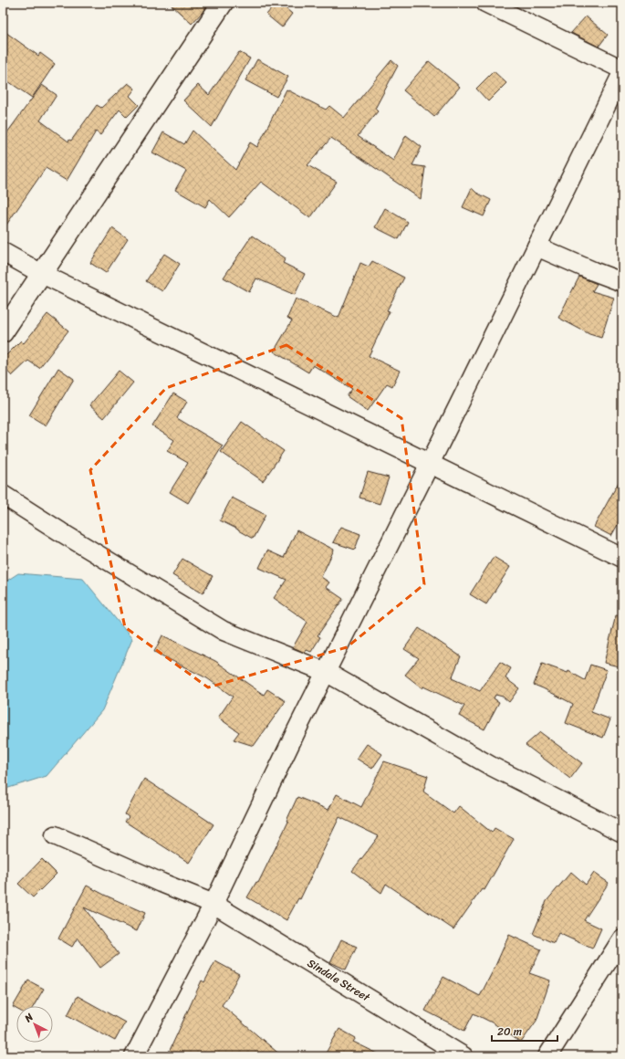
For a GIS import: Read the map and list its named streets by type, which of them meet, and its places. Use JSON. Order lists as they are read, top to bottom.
{
  "streets": {
    "street": ["Sindale Street"]
  },
  "scale_bar": "20 m",
  "north": "top left"
}
